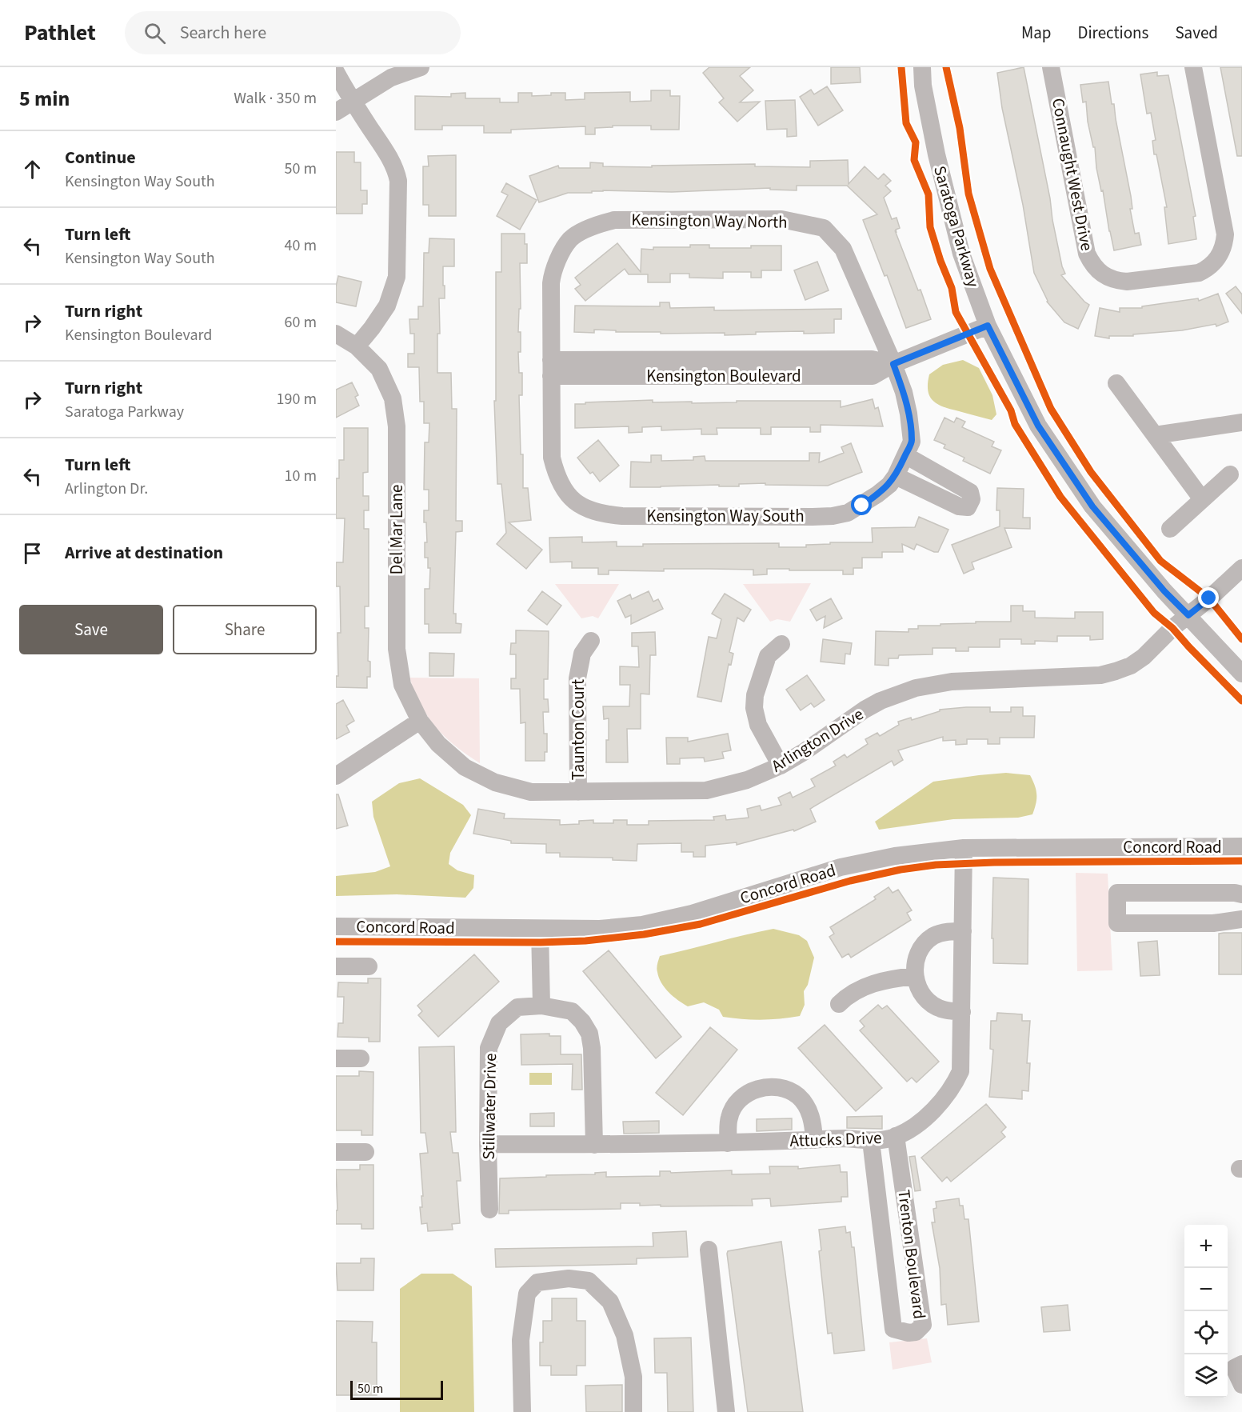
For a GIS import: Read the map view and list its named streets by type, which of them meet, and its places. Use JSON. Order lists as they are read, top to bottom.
{
  "streets": {
    "street": [
      "Connaught West Drive",
      "Kensington Way North",
      "Saratoga Parkway",
      "Kensington Boulevard",
      "Kensington Way South",
      "Del Mar Lane",
      "Taunton Court",
      "Arlington Drive",
      "Concord Road",
      "Stillwater Drive",
      "Attucks Drive",
      "Trenton Boulevard"
    ]
  },
  "crossings": [
    ["Kensington Way North", "Kensington Boulevard"],
    ["Kensington Way North", "Kensington Way South"],
    ["Saratoga Parkway", "Arlington Drive"],
    ["Kensington Boulevard", "Kensington Way South"],
    ["Del Mar Lane", "Arlington Drive"],
    ["Taunton Court", "Arlington Drive"],
    ["Concord Road", "Attucks Drive"],
    ["Stillwater Drive", "Attucks Drive"],
    ["Attucks Drive", "Trenton Boulevard"]
  ],
  "scale_bar": "50 m",
  "page": {
    "header": "Pathlet",
    "search": "Search here",
    "nav": ["Map", "Directions", "Saved"],
    "heading": ["5 min", "Walk · 350 m"],
    "list": [
      ["Continue", "Kensington Way South", "50 m"],
      ["Turn left", "Kensington Way South", "40 m"],
      ["Turn right", "Kensington Boulevard", "60 m"],
      ["Turn right", "Saratoga Parkway", "190 m"],
      ["Turn left", "Arlington Dr.", "10 m"],
      "Arrive at destination"
    ],
    "buttons": ["Save", "Share"],
    "map_buttons": ["+", "−"],
    "scale": "50 m"
  }
}
